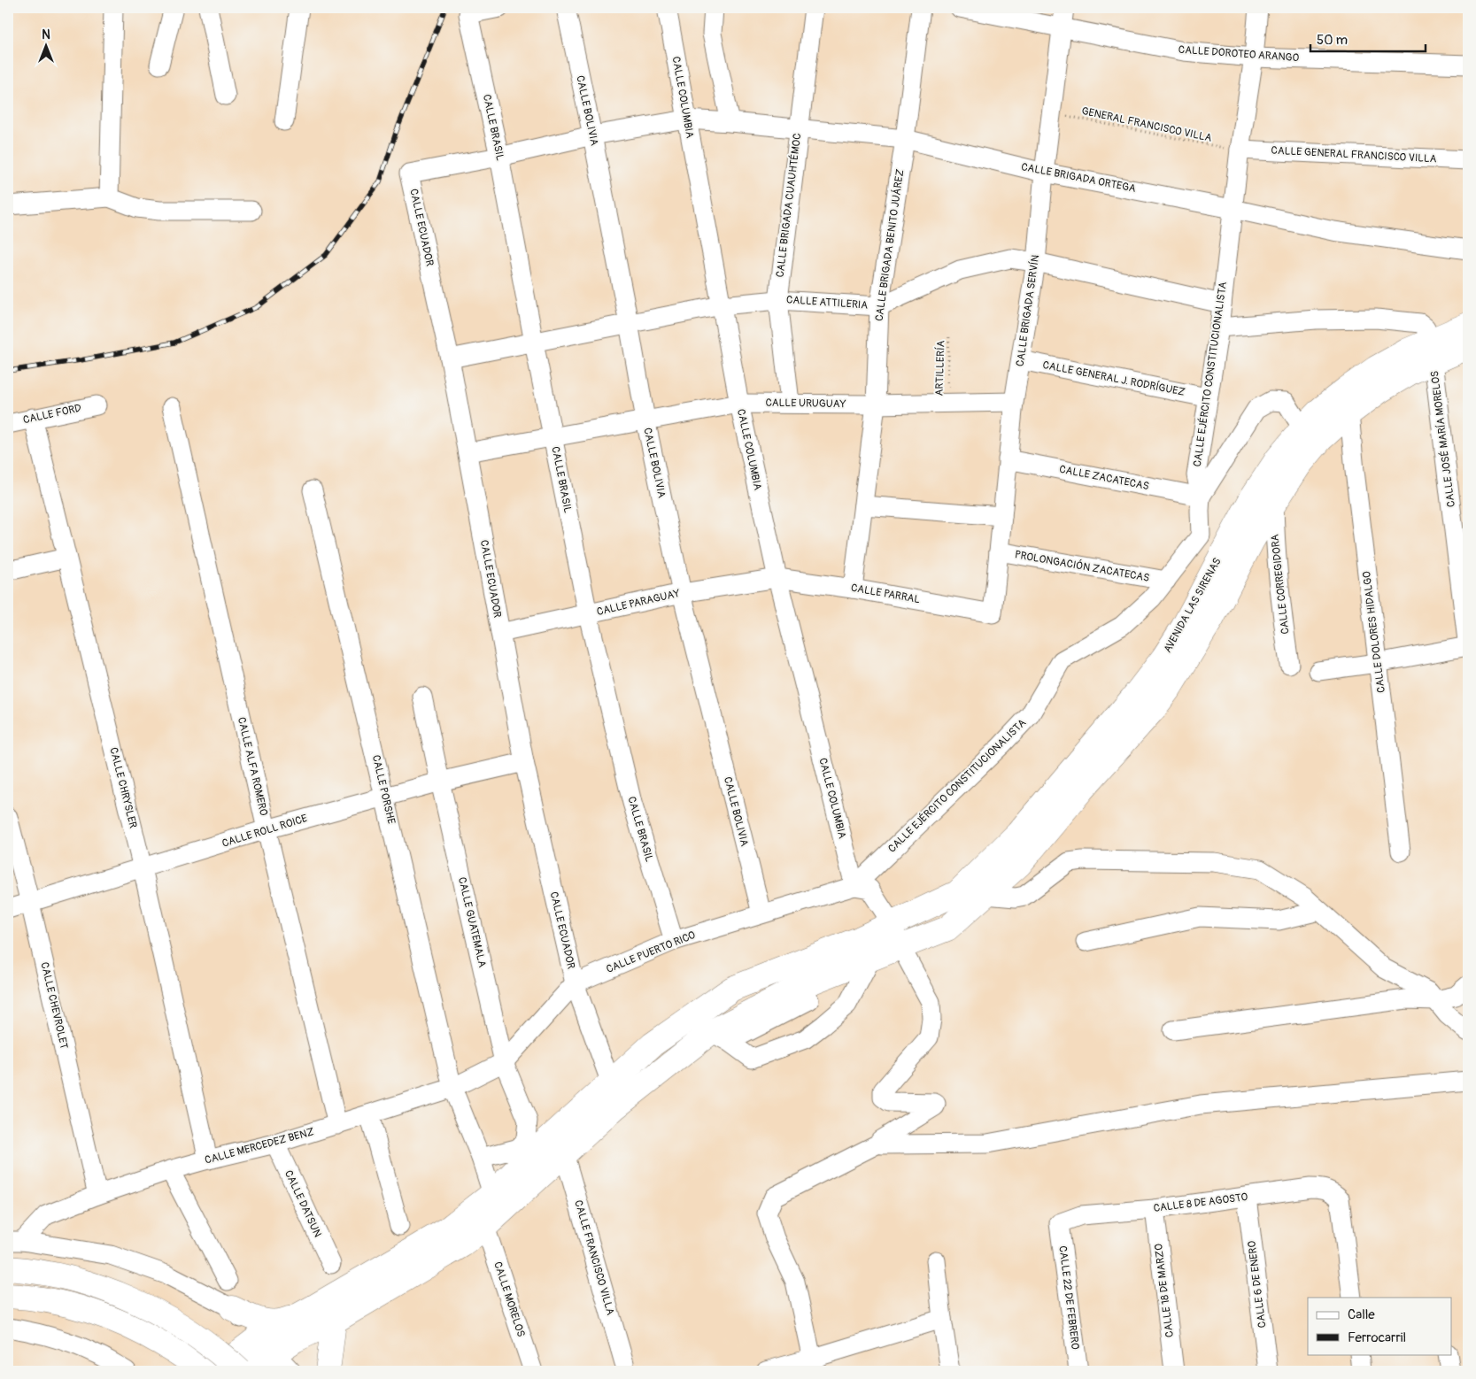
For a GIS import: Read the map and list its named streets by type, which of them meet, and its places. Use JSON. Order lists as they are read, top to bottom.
{
  "streets": {
    "main road": ["AVENIDA LAS SIRENAS"],
    "street": [
      "CALLE DOROTEO ARANGO",
      "CALLE COLUMBIA",
      "CALLE BOLIVIA",
      "CALLE BRASIL",
      "CALLE GENERAL FRANCISCO VILLA",
      "CALLE BRIGADA ORTEGA",
      "CALLE BRIGADA CUAUHTÉMOC",
      "CALLE ECUADOR",
      "CALLE BRIGADA BENITO JUÁREZ",
      "CALLE ATTILERIA",
      "CALLE BRIGADA SERVÍN",
      "CALLE EJÉRCITO CONSTITUCIONALISTA",
      "CALLE GENERAL J. RODRÍGUEZ",
      "CALLE URUGUAY",
      "CALLE FORD",
      "CALLE JOSÉ MARÍA MORELOS",
      "CALLE ZACATECAS",
      "PROLONGACIÓN ZACATECAS",
      "CALLE CORREGIDORA",
      "CALLE PARRAL",
      "CALLE PARAGUAY",
      "CALLE DOLORES HIDALGO",
      "CALLE ALFA ROMERO",
      "CALLE CHRYSLER",
      "CALLE PORSHE",
      "CALLE ROLL ROICE",
      "CALLE GUATEMALA",
      "CALLE PUERTO RICO",
      "CALLE CHEVROLET",
      "CALLE MERCEDEZ BENZ",
      "CALLE 8 DE AGOSTO",
      "CALLE DATSUN",
      "CALLE FRANCISCO VILLA",
      "CALLE 6 DE ENERO",
      "CALLE 18 DE MARZO",
      "CALLE 22 DE FEBRERO",
      "CALLE MORELOS"
    ],
    "path": ["GENERAL FRANCISCO VILLA", "ARTILLERÍA"]
  },
  "crossings": [
    ["CALLE DOROTEO ARANGO", "CALLE BRIGADA SERVÍN"],
    ["CALLE DOROTEO ARANGO", "CALLE EJÉRCITO CONSTITUCIONALISTA"],
    ["CALLE COLUMBIA", "CALLE BRIGADA ORTEGA"],
    ["CALLE COLUMBIA", "CALLE ATTILERIA"],
    ["CALLE COLUMBIA", "CALLE EJÉRCITO CONSTITUCIONALISTA"],
    ["CALLE COLUMBIA", "CALLE URUGUAY"],
    ["CALLE COLUMBIA", "CALLE PARRAL"],
    ["CALLE COLUMBIA", "CALLE PARAGUAY"],
    ["CALLE COLUMBIA", "CALLE PUERTO RICO"],
    ["CALLE BOLIVIA", "CALLE BRIGADA ORTEGA"],
    ["CALLE BOLIVIA", "CALLE ATTILERIA"],
    ["CALLE BOLIVIA", "CALLE URUGUAY"],
    ["CALLE BOLIVIA", "CALLE PARAGUAY"],
    ["CALLE BOLIVIA", "CALLE PUERTO RICO"],
    ["GENERAL FRANCISCO VILLA", "CALLE GENERAL FRANCISCO VILLA"],
    ["GENERAL FRANCISCO VILLA", "CALLE BRIGADA SERVÍN"],
    ["GENERAL FRANCISCO VILLA", "CALLE EJÉRCITO CONSTITUCIONALISTA"],
    ["CALLE BRASIL", "CALLE BRIGADA ORTEGA"],
    ["CALLE BRASIL", "CALLE ATTILERIA"],
    ["CALLE BRASIL", "CALLE URUGUAY"],
    ["CALLE BRASIL", "CALLE PARAGUAY"],
    ["CALLE BRASIL", "CALLE PUERTO RICO"],
    ["CALLE GENERAL FRANCISCO VILLA", "CALLE EJÉRCITO CONSTITUCIONALISTA"],
    ["CALLE BRIGADA ORTEGA", "CALLE BRIGADA CUAUHTÉMOC"],
    ["CALLE BRIGADA ORTEGA", "CALLE ECUADOR"],
    ["CALLE BRIGADA ORTEGA", "CALLE BRIGADA BENITO JUÁREZ"],
    ["CALLE BRIGADA ORTEGA", "CALLE BRIGADA SERVÍN"],
    ["CALLE BRIGADA ORTEGA", "CALLE EJÉRCITO CONSTITUCIONALISTA"],
    ["CALLE BRIGADA CUAUHTÉMOC", "CALLE ATTILERIA"],
    ["CALLE BRIGADA CUAUHTÉMOC", "CALLE URUGUAY"],
    ["CALLE ECUADOR", "CALLE ATTILERIA"],
    ["CALLE ECUADOR", "CALLE URUGUAY"],
    ["CALLE ECUADOR", "CALLE PARAGUAY"],
    ["CALLE ECUADOR", "AVENIDA LAS SIRENAS"],
    ["CALLE ECUADOR", "CALLE ROLL ROICE"],
    ["CALLE ECUADOR", "CALLE PUERTO RICO"],
    ["CALLE BRIGADA BENITO JUÁREZ", "CALLE ATTILERIA"],
    ["CALLE BRIGADA BENITO JUÁREZ", "CALLE URUGUAY"],
    ["CALLE BRIGADA BENITO JUÁREZ", "CALLE PARRAL"],
    ["CALLE ATTILERIA", "CALLE BRIGADA SERVÍN"],
    ["CALLE ATTILERIA", "CALLE EJÉRCITO CONSTITUCIONALISTA"],
    ["CALLE BRIGADA SERVÍN", "CALLE GENERAL J. RODRÍGUEZ"],
    ["CALLE BRIGADA SERVÍN", "CALLE URUGUAY"],
    ["CALLE BRIGADA SERVÍN", "CALLE ZACATECAS"],
    ["CALLE BRIGADA SERVÍN", "PROLONGACIÓN ZACATECAS"],
    ["CALLE BRIGADA SERVÍN", "CALLE PARRAL"],
    ["ARTILLERÍA", "CALLE URUGUAY"],
    ["CALLE EJÉRCITO CONSTITUCIONALISTA", "CALLE GENERAL J. RODRÍGUEZ"],
    ["CALLE EJÉRCITO CONSTITUCIONALISTA", "CALLE ZACATECAS"],
    ["CALLE EJÉRCITO CONSTITUCIONALISTA", "PROLONGACIÓN ZACATECAS"],
    ["CALLE EJÉRCITO CONSTITUCIONALISTA", "CALLE PUERTO RICO"],
    ["CALLE FORD", "CALLE CHRYSLER"],
    ["CALLE JOSÉ MARÍA MORELOS", "AVENIDA LAS SIRENAS"],
    ["CALLE CORREGIDORA", "AVENIDA LAS SIRENAS"],
    ["CALLE PARRAL", "CALLE PARAGUAY"],
    ["AVENIDA LAS SIRENAS", "CALLE DOLORES HIDALGO"],
    ["AVENIDA LAS SIRENAS", "CALLE PORSHE"],
    ["AVENIDA LAS SIRENAS", "CALLE GUATEMALA"],
    ["AVENIDA LAS SIRENAS", "CALLE FRANCISCO VILLA"],
    ["AVENIDA LAS SIRENAS", "CALLE MORELOS"],
    ["CALLE ALFA ROMERO", "CALLE ROLL ROICE"],
    ["CALLE ALFA ROMERO", "CALLE MERCEDEZ BENZ"],
    ["CALLE CHRYSLER", "CALLE ROLL ROICE"],
    ["CALLE CHRYSLER", "CALLE MERCEDEZ BENZ"],
    ["CALLE PORSHE", "CALLE ROLL ROICE"],
    ["CALLE PORSHE", "CALLE MERCEDEZ BENZ"],
    ["CALLE ROLL ROICE", "CALLE GUATEMALA"],
    ["CALLE ROLL ROICE", "CALLE CHEVROLET"],
    ["CALLE GUATEMALA", "CALLE PUERTO RICO"],
    ["CALLE GUATEMALA", "CALLE MERCEDEZ BENZ"],
    ["CALLE PUERTO RICO", "CALLE MERCEDEZ BENZ"],
    ["CALLE CHEVROLET", "CALLE MERCEDEZ BENZ"],
    ["CALLE MERCEDEZ BENZ", "CALLE DATSUN"],
    ["CALLE 8 DE AGOSTO", "CALLE 6 DE ENERO"],
    ["CALLE 8 DE AGOSTO", "CALLE 18 DE MARZO"],
    ["CALLE 8 DE AGOSTO", "CALLE 22 DE FEBRERO"]
  ],
  "legend": ["Calle", "Ferrocarril"],
  "scale_bar": "50 m",
  "north": "top"
}
